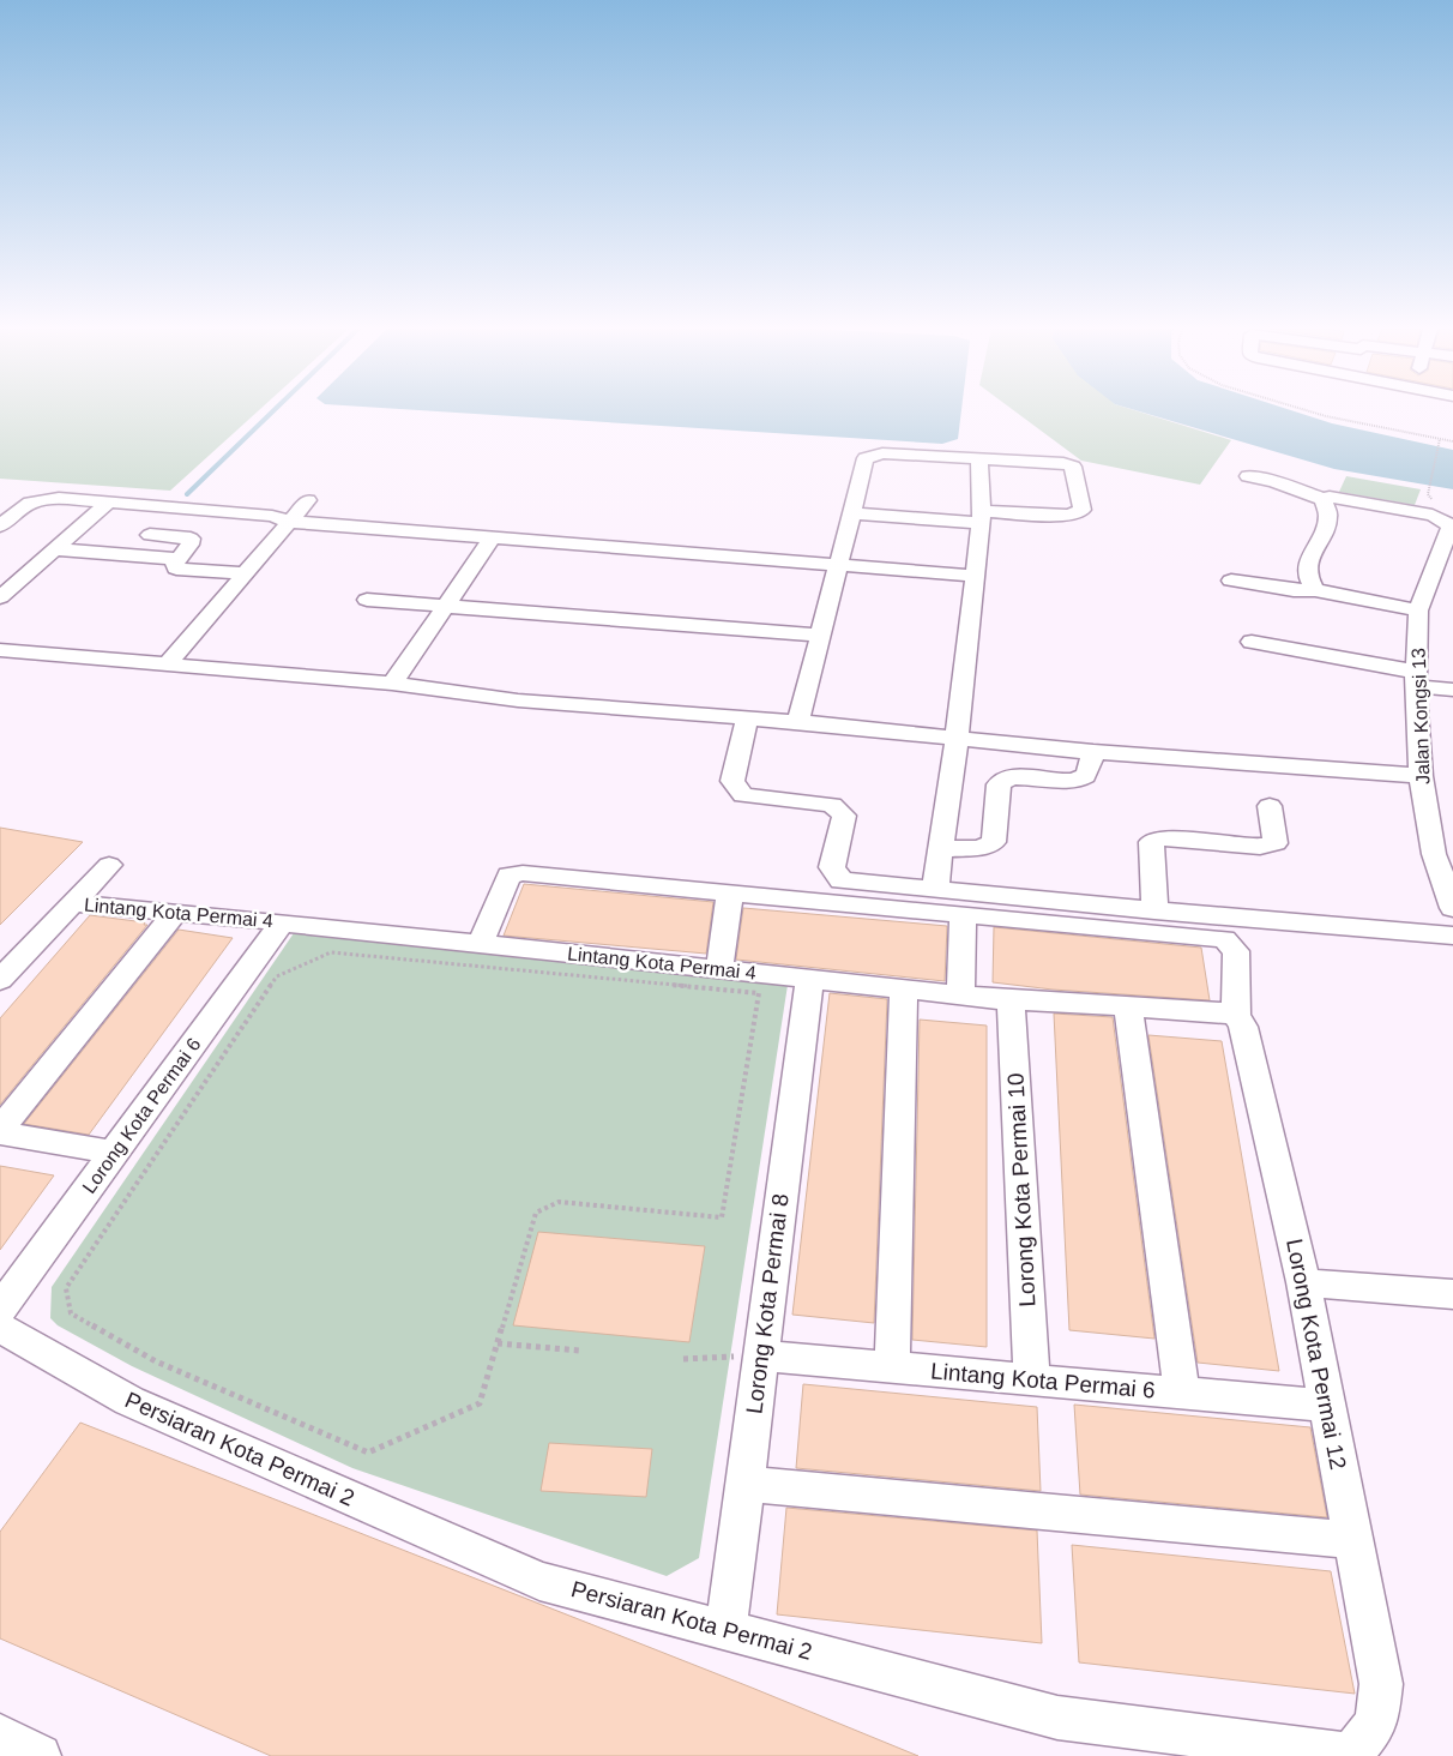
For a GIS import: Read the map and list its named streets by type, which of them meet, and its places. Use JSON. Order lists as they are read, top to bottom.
{
  "streets": {
    "street": [
      "Jalan Kongsi 13",
      "Lintang Kota Permai 4",
      "Lorong Kota Permai 6",
      "Lorong Kota Permai 10",
      "Lorong Kota Permai 8",
      "Lorong Kota Permai 12",
      "Lintang Kota Permai 6",
      "Persiaran Kota Permai 2"
    ]
  },
  "crossings": [
    ["Lintang Kota Permai 4", "Lorong Kota Permai 6"],
    ["Lintang Kota Permai 4", "Lorong Kota Permai 10"],
    ["Lintang Kota Permai 4", "Lorong Kota Permai 8"],
    ["Lintang Kota Permai 4", "Lorong Kota Permai 12"],
    ["Lorong Kota Permai 10", "Lintang Kota Permai 6"],
    ["Lorong Kota Permai 8", "Lintang Kota Permai 6"],
    ["Lorong Kota Permai 8", "Persiaran Kota Permai 2"],
    ["Lorong Kota Permai 12", "Lintang Kota Permai 6"],
    ["Lorong Kota Permai 12", "Persiaran Kota Permai 2"]
  ]
}
